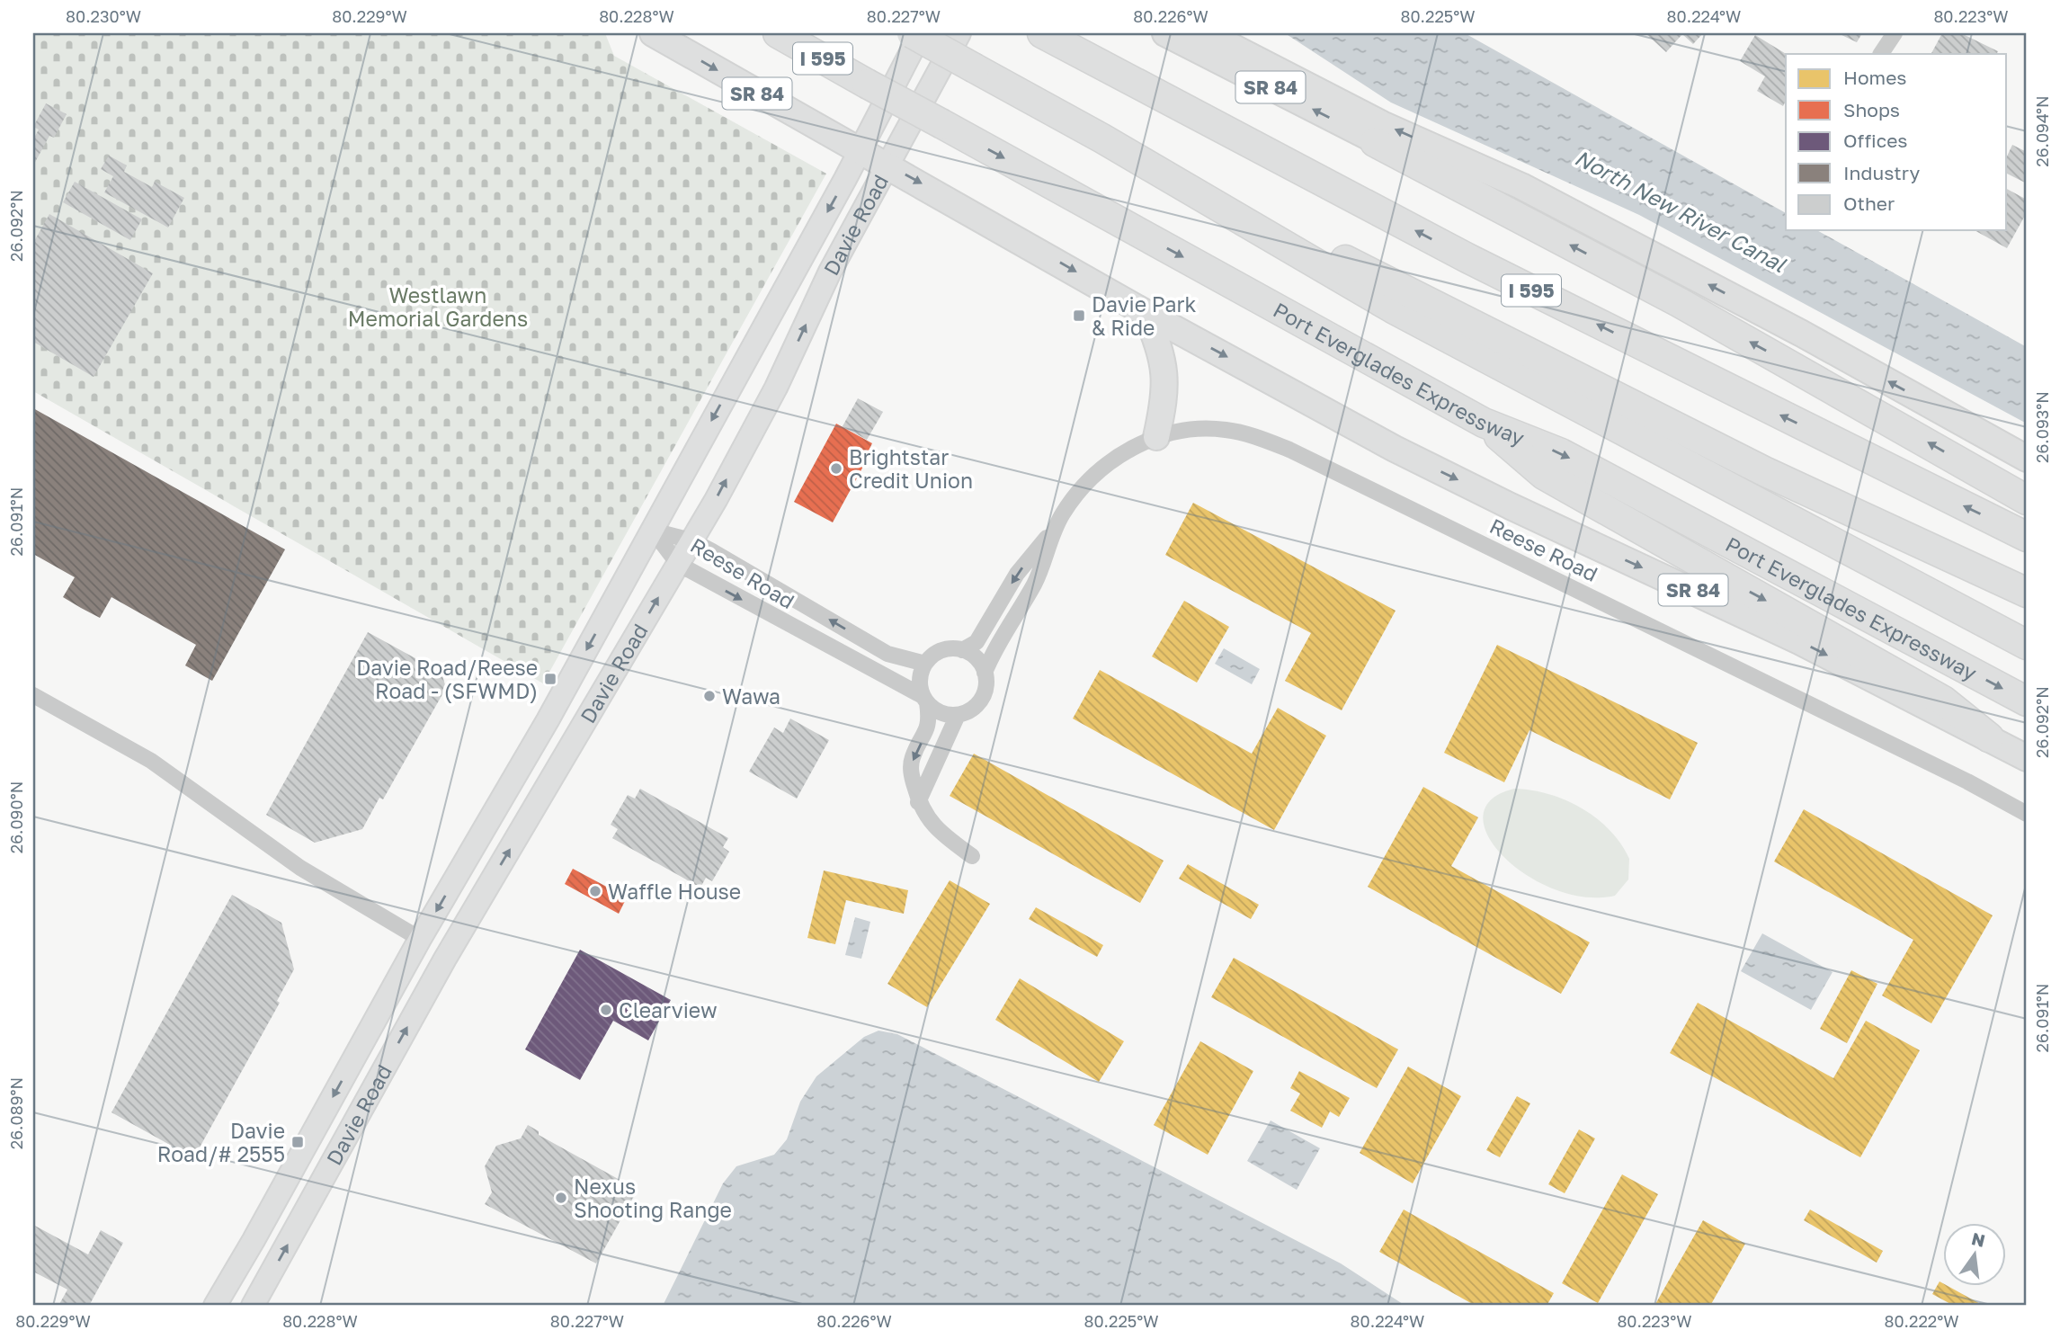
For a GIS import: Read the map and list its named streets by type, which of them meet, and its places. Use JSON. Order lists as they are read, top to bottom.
{
  "streets": {
    "highway": ["I 595", "Port Everglades Expressway"],
    "main road": ["SR 84", "Davie Road"],
    "street": ["Reese Road"]
  },
  "crossings": [
    ["SR 84", "Davie Road"],
    ["Davie Road", "Reese Road"]
  ],
  "water": ["North New River Canal"],
  "parks": ["Westlawn Memorial Gardens"],
  "places": {
    "transit": ["Davie Park & Ride", "Davie Road/Reese Road - (SFWMD)", "Davie Road/# 2555"],
    "other": [
      "Brightstar Credit Union",
      "Wawa",
      "Waffle House",
      "Clearview",
      "Nexus Shooting Range"
    ]
  },
  "legend": [
    "Homes",
    "Shops",
    "Offices",
    "Industry",
    "Other"
  ],
  "north": "top",
  "coordinates": [
    "80.230°W",
    "80.229°W",
    "80.228°W",
    "80.227°W",
    "80.226°W",
    "80.225°W",
    "80.224°W",
    "80.223°W",
    "26.094°N",
    "26.092°N",
    "26.093°N",
    "26.091°N",
    "26.090°N",
    "26.089°N",
    "80.222°W"
  ]
}
